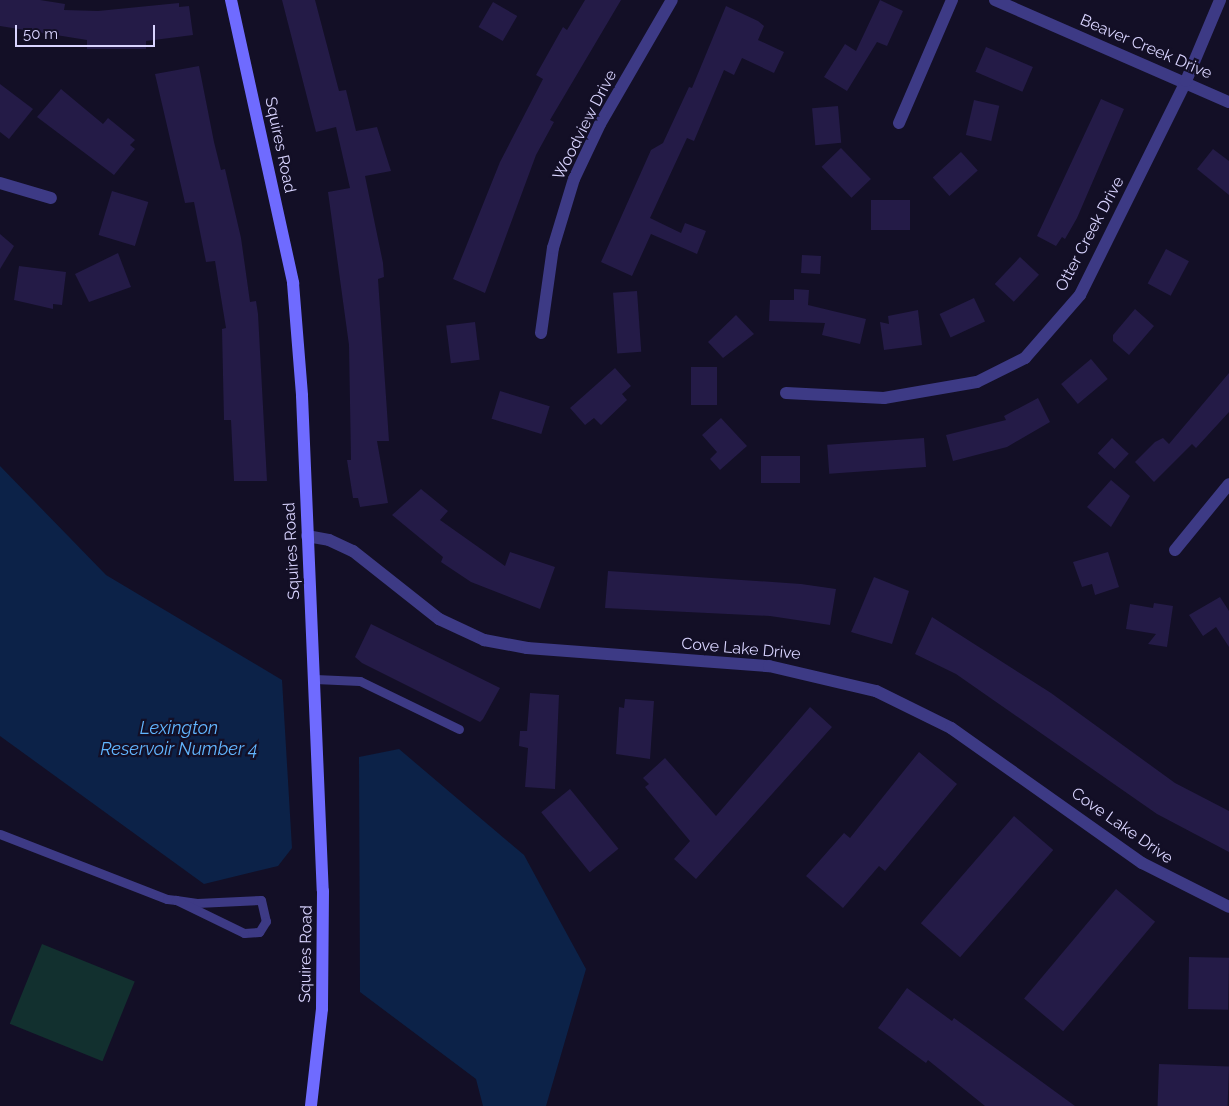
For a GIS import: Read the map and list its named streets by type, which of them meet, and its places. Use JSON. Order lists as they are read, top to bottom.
{
  "streets": {
    "street": [
      "Beaver Creek Drive",
      "Woodview Drive",
      "Squires Road",
      "Otter Creek Drive",
      "Cove Lake Drive"
    ]
  },
  "crossings": [
    ["Beaver Creek Drive", "Otter Creek Drive"],
    ["Squires Road", "Cove Lake Drive"]
  ],
  "water": ["Lexington Reservoir Number 4"],
  "scale_bar": "50 m"
}
